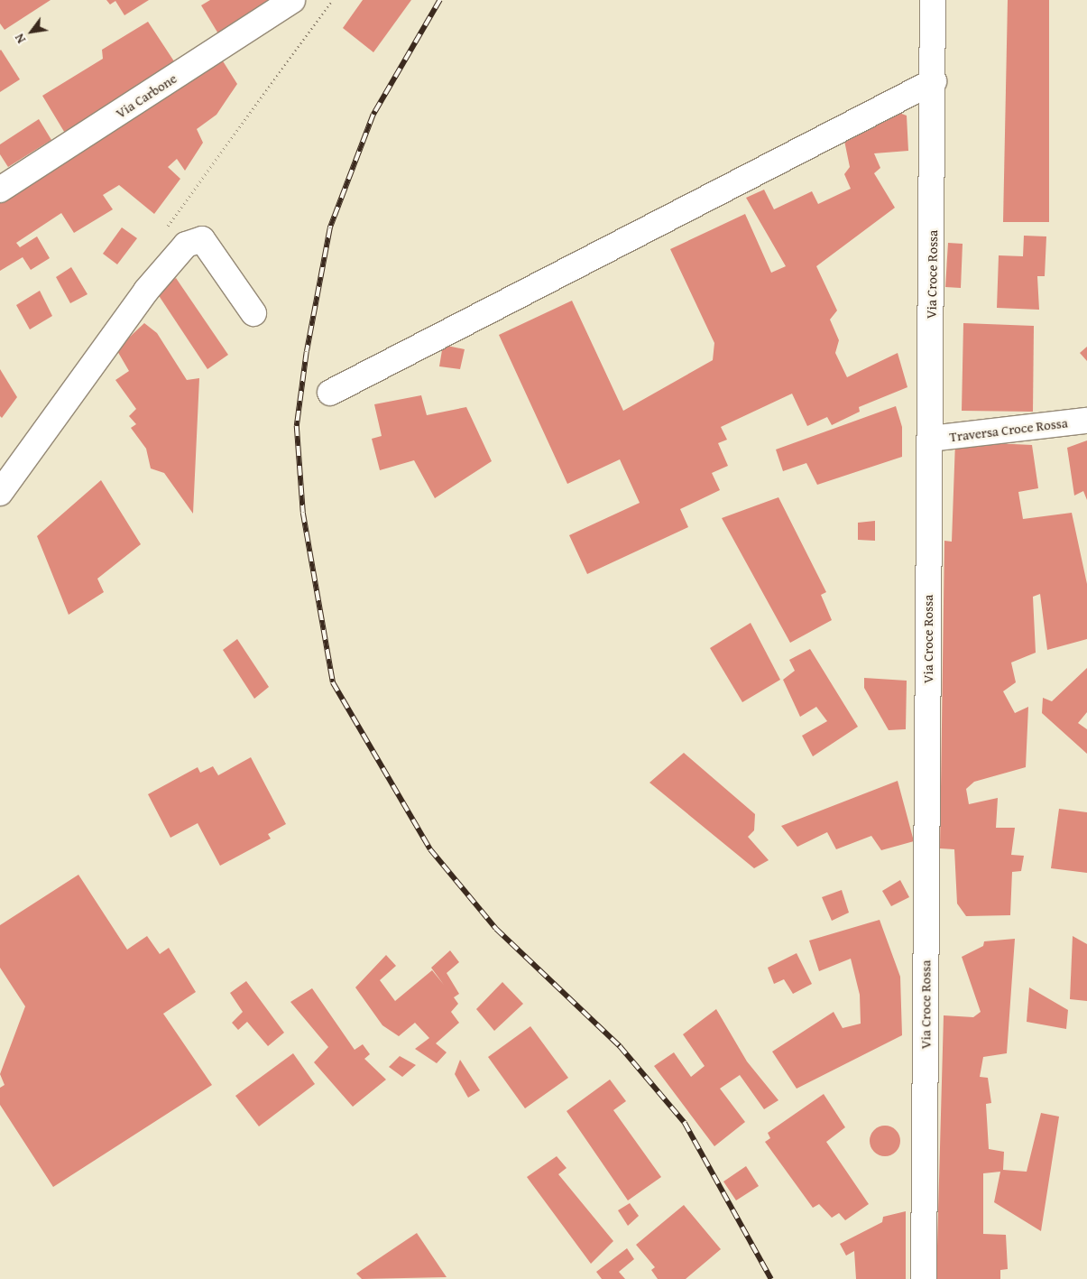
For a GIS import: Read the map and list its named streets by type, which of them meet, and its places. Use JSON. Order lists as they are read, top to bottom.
{
  "streets": {
    "main road": ["Via Carbone", "Via Croce Rossa", "Traversa Croce Rossa"]
  },
  "crossings": [
    ["Via Croce Rossa", "Traversa Croce Rossa"]
  ],
  "north": "bottom left"
}
